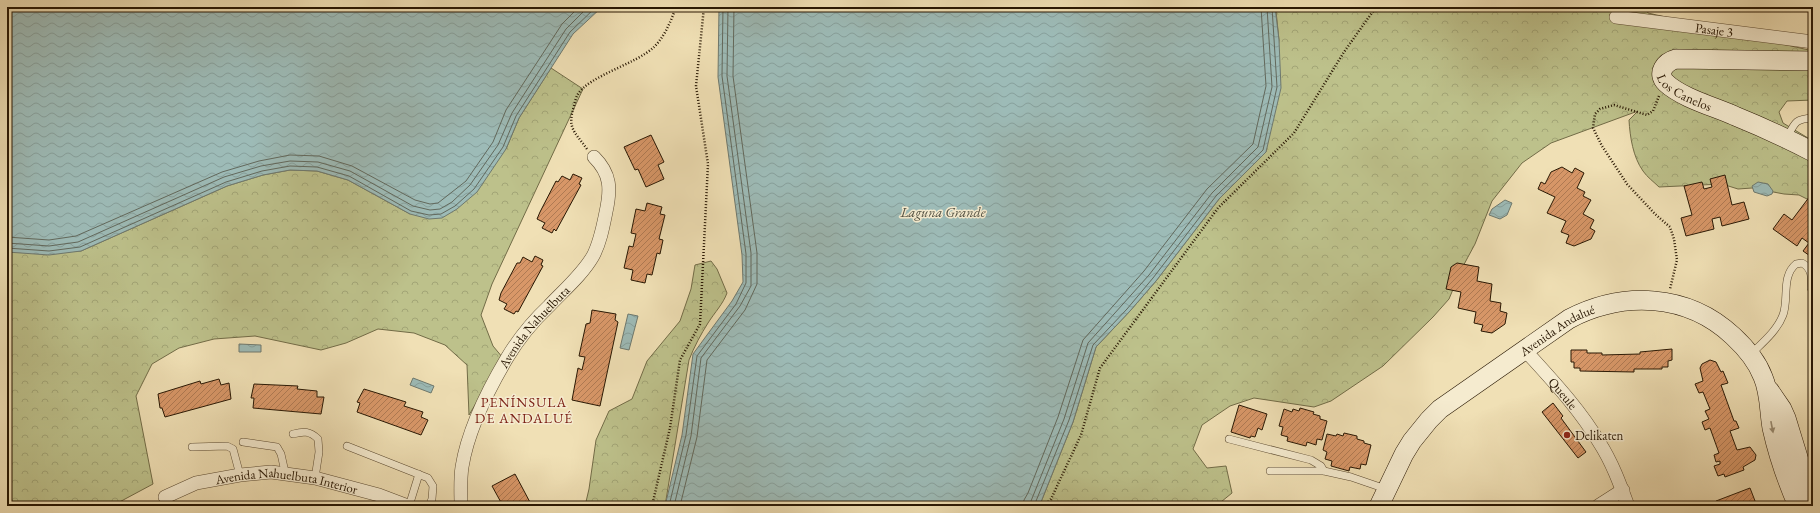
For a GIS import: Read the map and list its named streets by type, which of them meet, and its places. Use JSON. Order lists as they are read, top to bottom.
{
  "streets": {
    "street": [
      "Pasaje 3",
      "Los Canelos",
      "Avenida Nahuelbuta",
      "Avenida Andalué",
      "Queule",
      "Avenida Nahuelbuta Interior"
    ]
  },
  "crossings": [
    ["Avenida Andalué", "Queule"]
  ],
  "districts": ["PENÍNSULA DE ANDALUÉ"],
  "water": ["Laguna Grande"],
  "places": ["Delikaten"]
}
